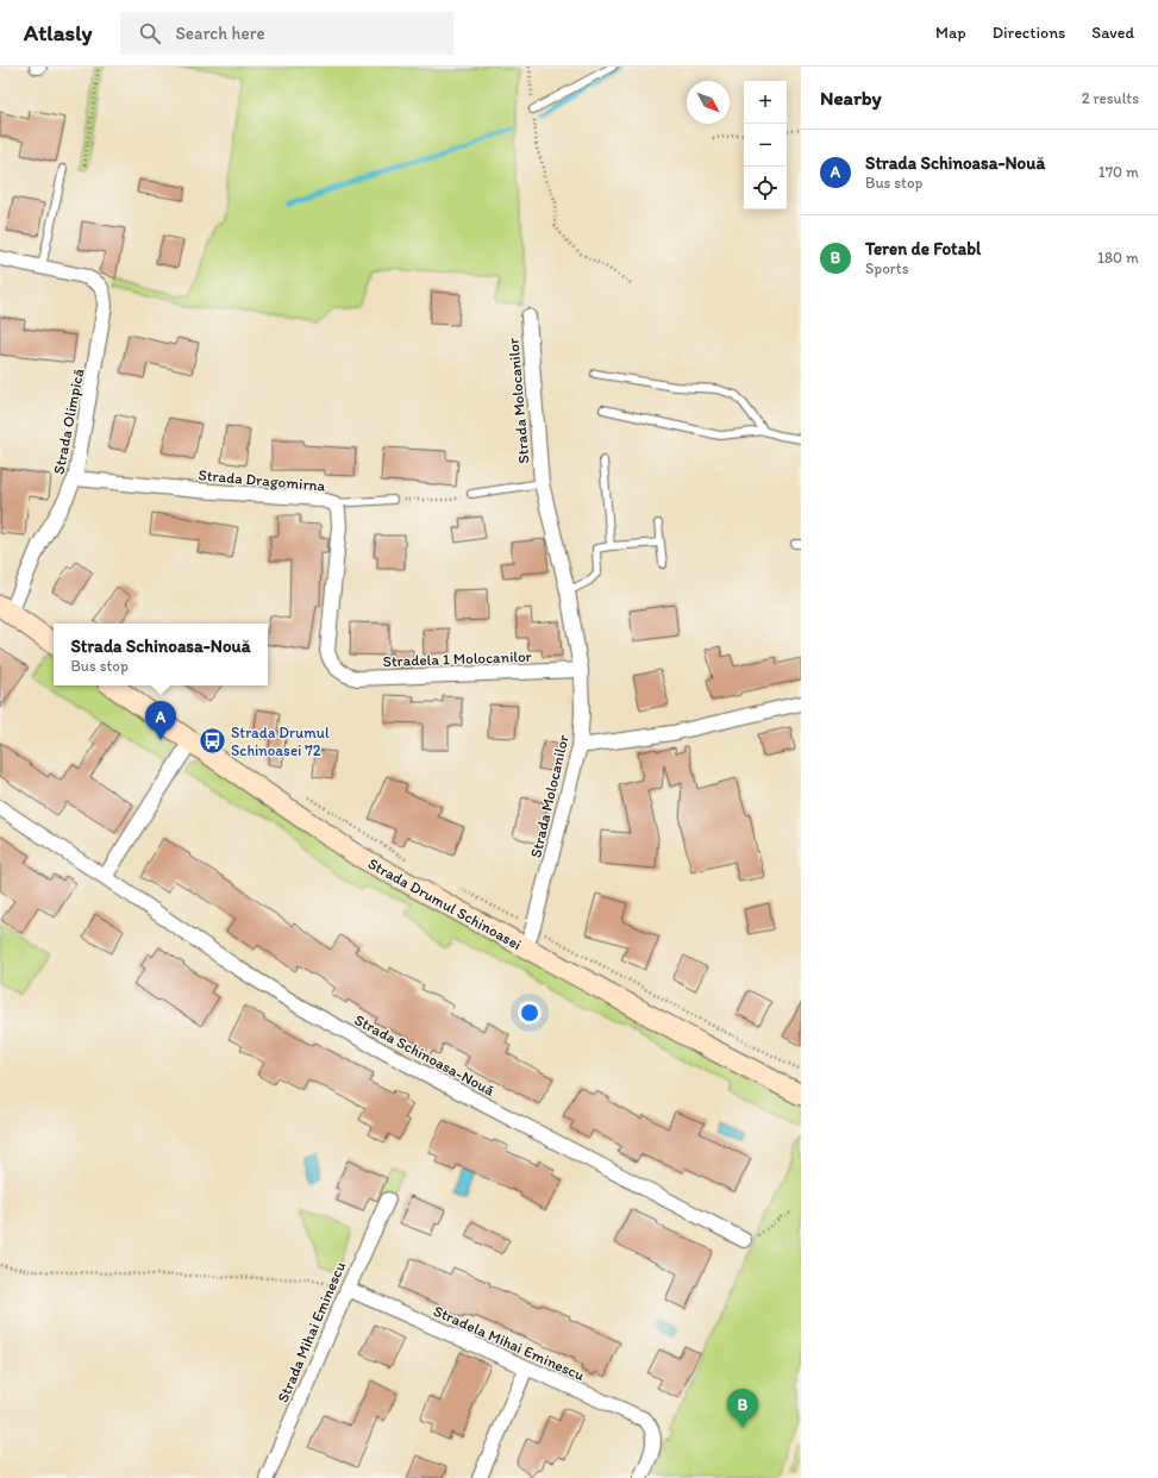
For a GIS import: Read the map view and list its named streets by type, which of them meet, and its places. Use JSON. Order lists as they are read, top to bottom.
{
  "streets": {
    "street": [
      "Strada Molocanilor",
      "Strada Olimpică",
      "Strada Dragomirna",
      "Stradela 1 Molocanilor",
      "Strada Drumul Schinoasei",
      "Strada Schinoasa-Nouă",
      "Strada Mihai Eminescu",
      "Stradela Mihai Eminescu"
    ]
  },
  "crossings": [
    ["Strada Molocanilor", "Stradela 1 Molocanilor"],
    ["Strada Molocanilor", "Strada Drumul Schinoasei"],
    ["Strada Olimpică", "Strada Dragomirna"],
    ["Strada Dragomirna", "Stradela 1 Molocanilor"],
    ["Strada Mihai Eminescu", "Stradela Mihai Eminescu"]
  ],
  "places": {
    "bus stop": ["Strada Drumul Schinoasei 72"]
  },
  "north": "bottom right",
  "page": {
    "header": "Atlasly",
    "search": "Search here",
    "nav": ["Map", "Directions", "Saved"],
    "heading": ["Nearby", "2 results"],
    "map_buttons": ["+", "−"],
    "list": [
      {
        "mark": "A",
        "name": "Strada Schinoasa-Nouă",
        "note": "Bus stop",
        "value": "170 m"
      },
      {
        "mark": "B",
        "name": "Teren de Fotabl",
        "note": "Sports",
        "value": "180 m"
      }
    ],
    "popup": ["Strada Schinoasa-Nouă", "Bus stop"],
    "pins": ["A", "B"]
  }
}
